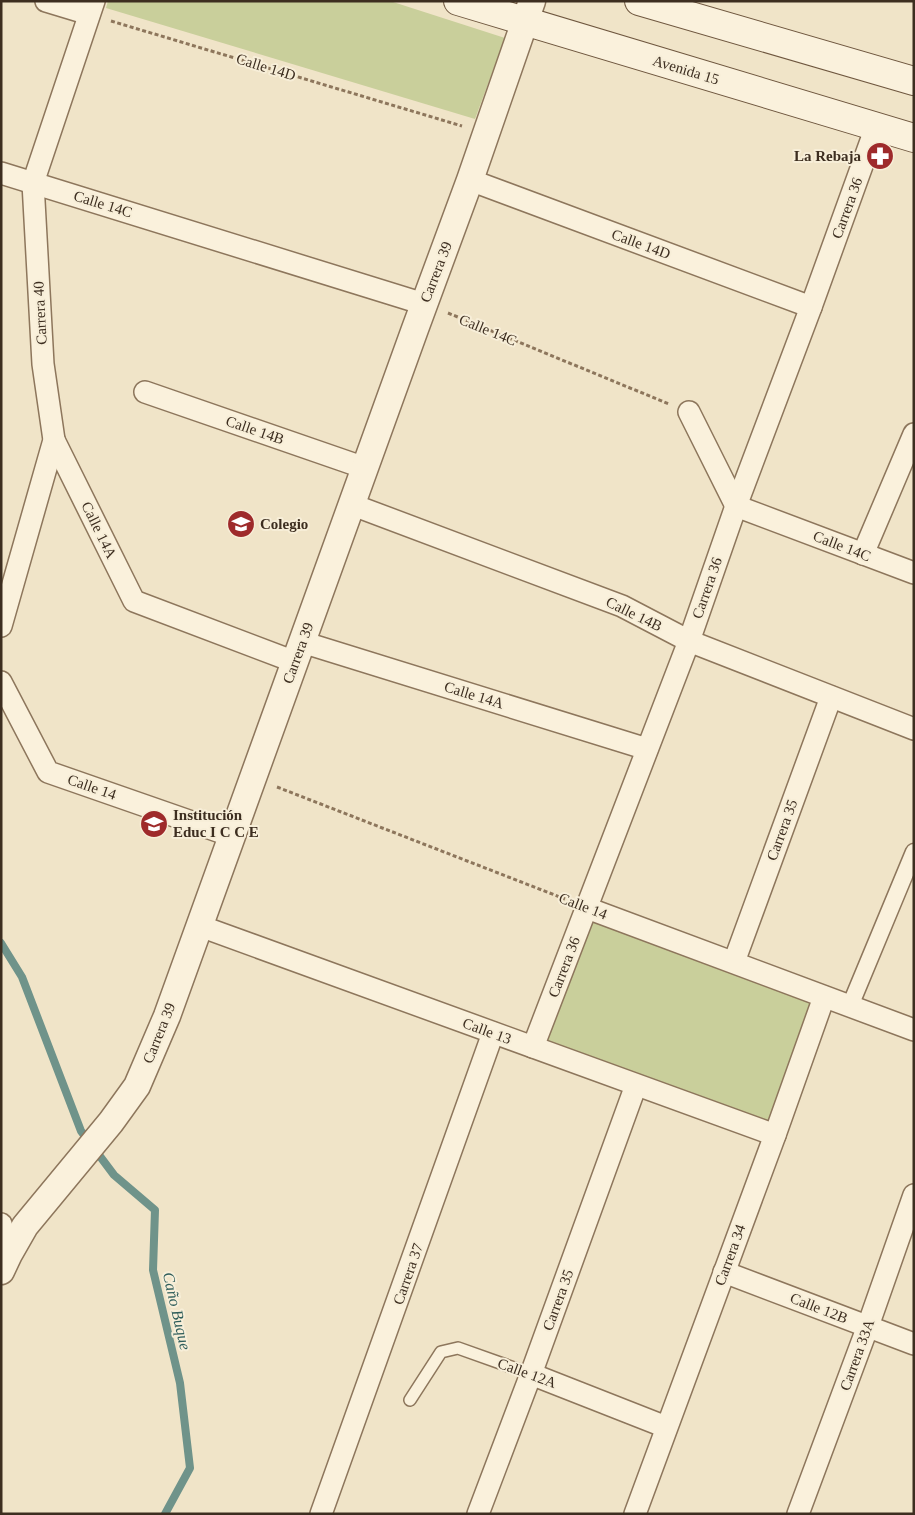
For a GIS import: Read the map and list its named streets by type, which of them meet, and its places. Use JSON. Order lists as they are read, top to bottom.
{
  "streets": {
    "main road": ["Avenida 15"],
    "street": [
      "Calle 14D",
      "Calle 14C",
      "Carrera 36",
      "Carrera 39",
      "Carrera 40",
      "Calle 14B",
      "Calle 14A",
      "Calle 14",
      "Carrera 35",
      "Calle 13",
      "Carrera 34",
      "Carrera 37",
      "Calle 12B",
      "Carrera 33A",
      "Calle 12A"
    ]
  },
  "crossings": [
    ["Calle 14D", "Carrera 36"],
    ["Calle 14D", "Carrera 39"],
    ["Calle 14D", "Carrera 40"],
    ["Avenida 15", "Carrera 36"],
    ["Avenida 15", "Carrera 39"],
    ["Calle 14C", "Carrera 36"],
    ["Calle 14C", "Carrera 39"],
    ["Calle 14C", "Carrera 40"],
    ["Carrera 36", "Calle 14B"],
    ["Carrera 36", "Calle 14A"],
    ["Carrera 36", "Calle 14"],
    ["Carrera 36", "Calle 13"],
    ["Carrera 39", "Calle 14B"],
    ["Carrera 39", "Calle 14A"],
    ["Carrera 39", "Calle 14"],
    ["Carrera 39", "Calle 13"],
    ["Carrera 40", "Calle 14A"],
    ["Calle 14B", "Carrera 35"],
    ["Calle 14", "Carrera 35"],
    ["Calle 14", "Carrera 34"],
    ["Carrera 35", "Calle 13"],
    ["Carrera 35", "Calle 12A"],
    ["Calle 13", "Carrera 34"],
    ["Calle 13", "Carrera 37"],
    ["Carrera 34", "Calle 12B"],
    ["Carrera 34", "Calle 12A"],
    ["Calle 12B", "Carrera 33A"]
  ],
  "water": ["Caño Buque"],
  "places": {
    "pharmacy": ["La Rebaja"],
    "school or university": ["Colegio", "Institución Educ I C C E"]
  }
}
